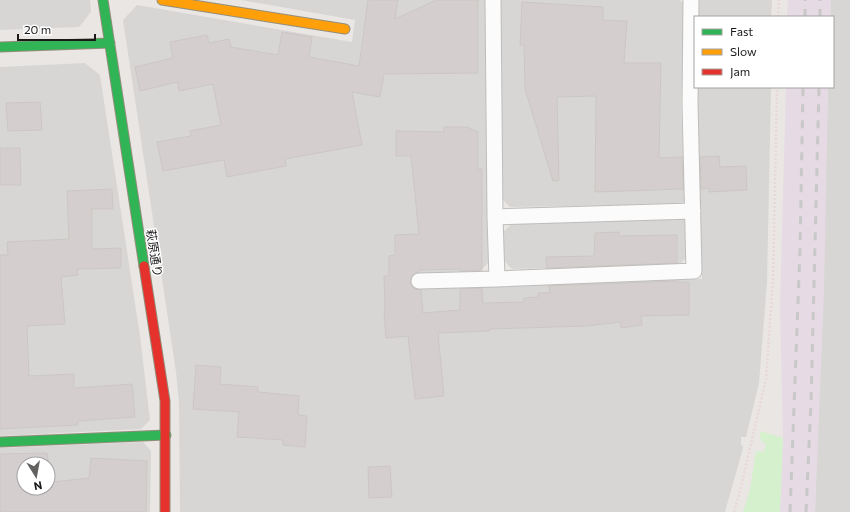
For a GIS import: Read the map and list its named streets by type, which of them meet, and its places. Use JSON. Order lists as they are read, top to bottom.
{
  "streets": {
    "street": ["萩原通り"]
  },
  "legend": ["Fast", "Slow", "Jam"],
  "scale_bar": "20 m",
  "north": "bottom"
}
